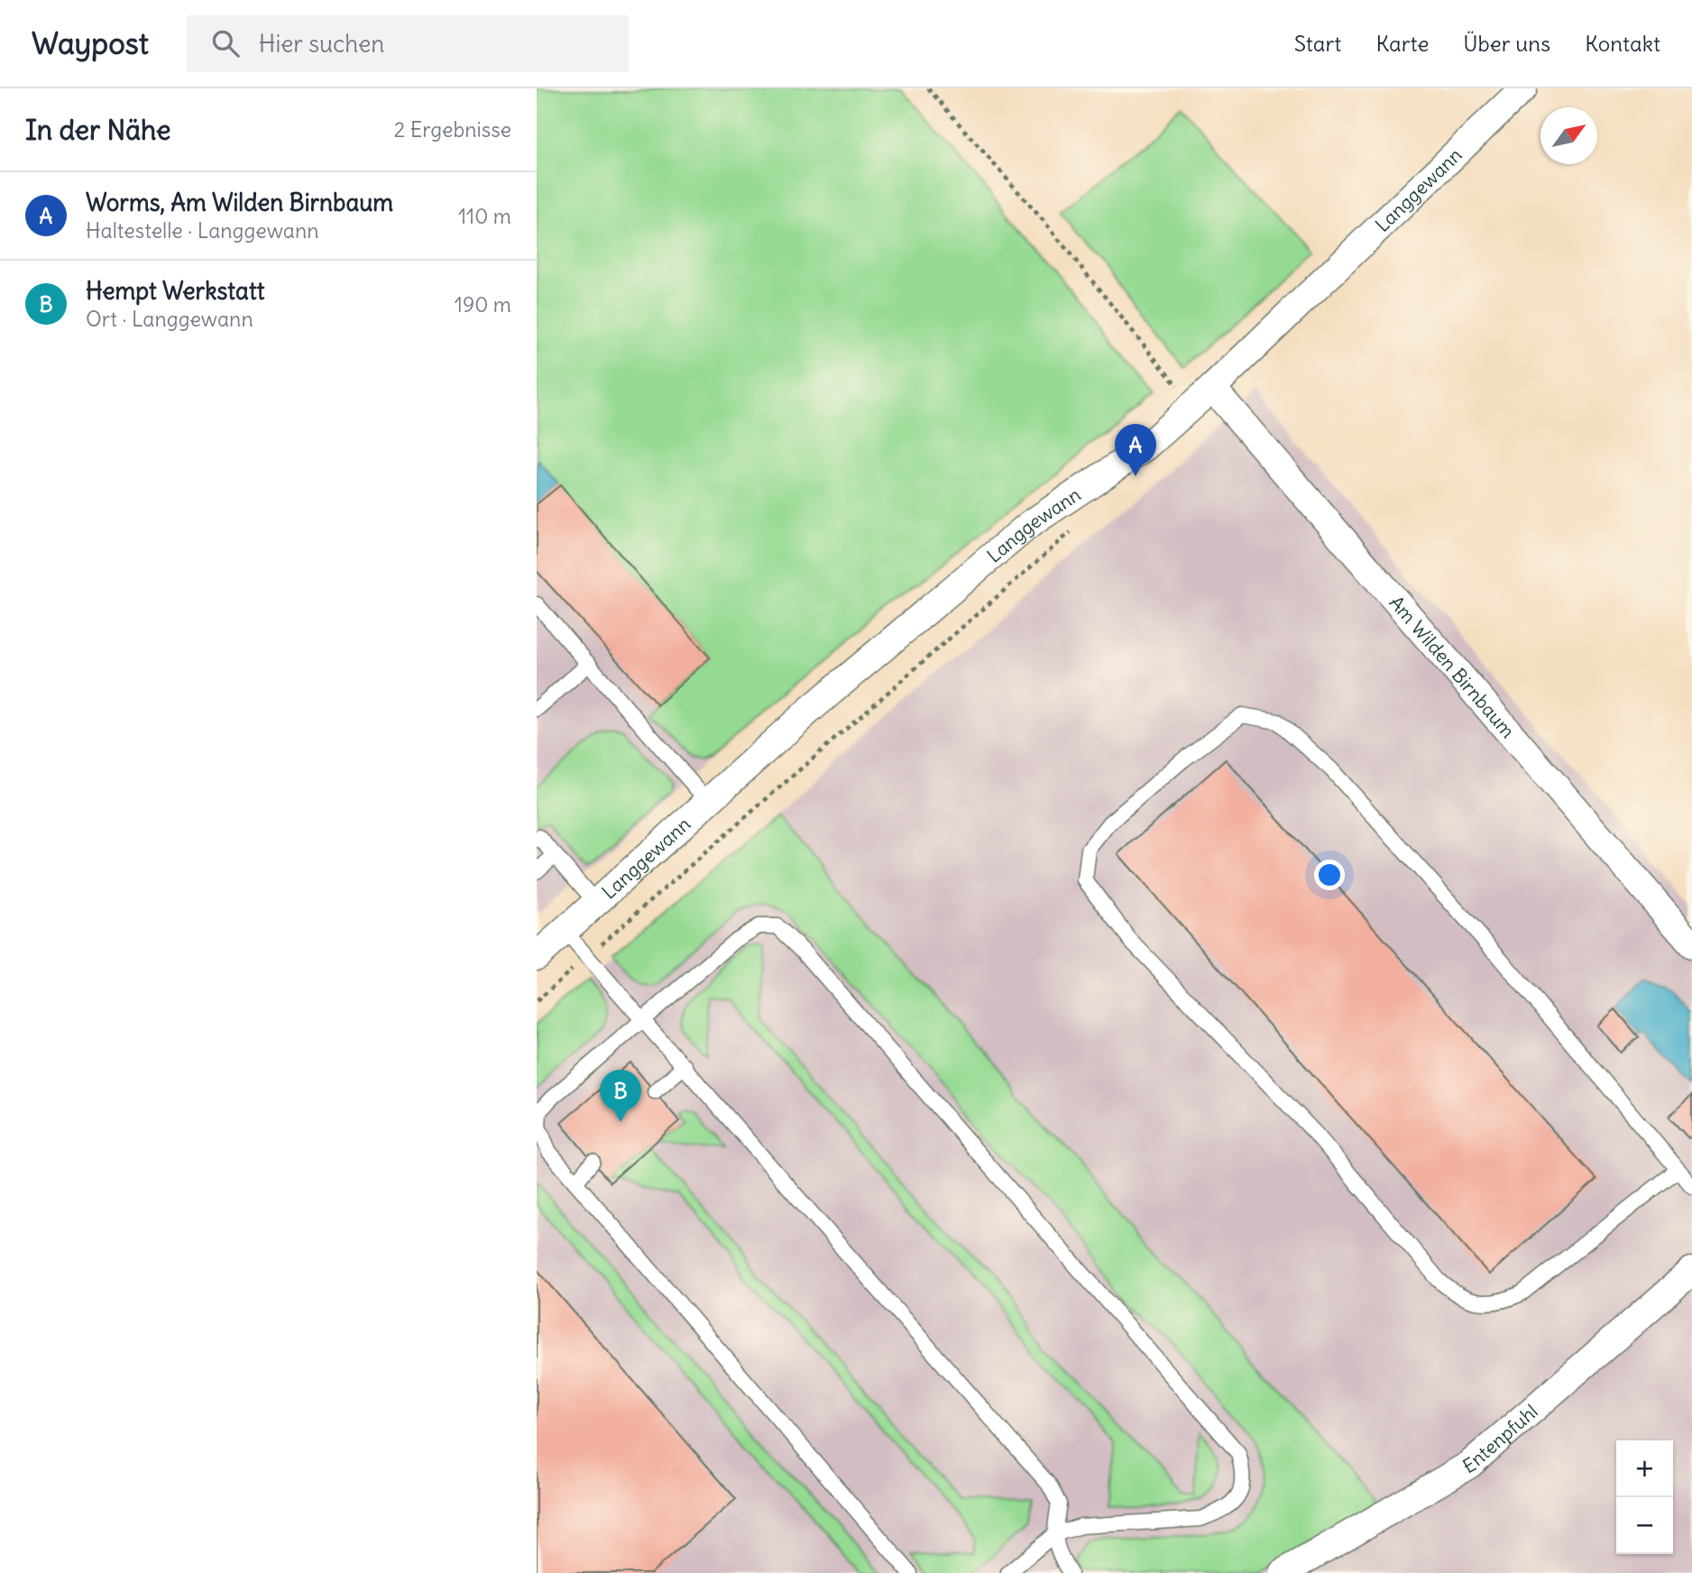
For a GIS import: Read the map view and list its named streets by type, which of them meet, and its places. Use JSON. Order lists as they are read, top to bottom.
{
  "streets": {
    "street": ["Langgewann", "Am Wilden Birnbaum", "Entenpfuhl"]
  },
  "crossings": [
    ["Langgewann", "Am Wilden Birnbaum"]
  ],
  "north": "top right",
  "page": {
    "header": "Waypost",
    "search": "Hier suchen",
    "nav": [
      "Start",
      "Karte",
      "Über uns",
      "Kontakt"
    ],
    "heading": ["In der Nähe", "2 Ergebnisse"],
    "list": [
      {
        "mark": "A",
        "name": "Worms, Am Wilden Birnbaum",
        "note": "Haltestelle · Langgewann",
        "value": "110 m"
      },
      {
        "mark": "B",
        "name": "Hempt Werkstatt",
        "note": "Ort · Langgewann",
        "value": "190 m"
      }
    ],
    "pins": ["A", "B"],
    "map_buttons": ["+", "−"]
  }
}
